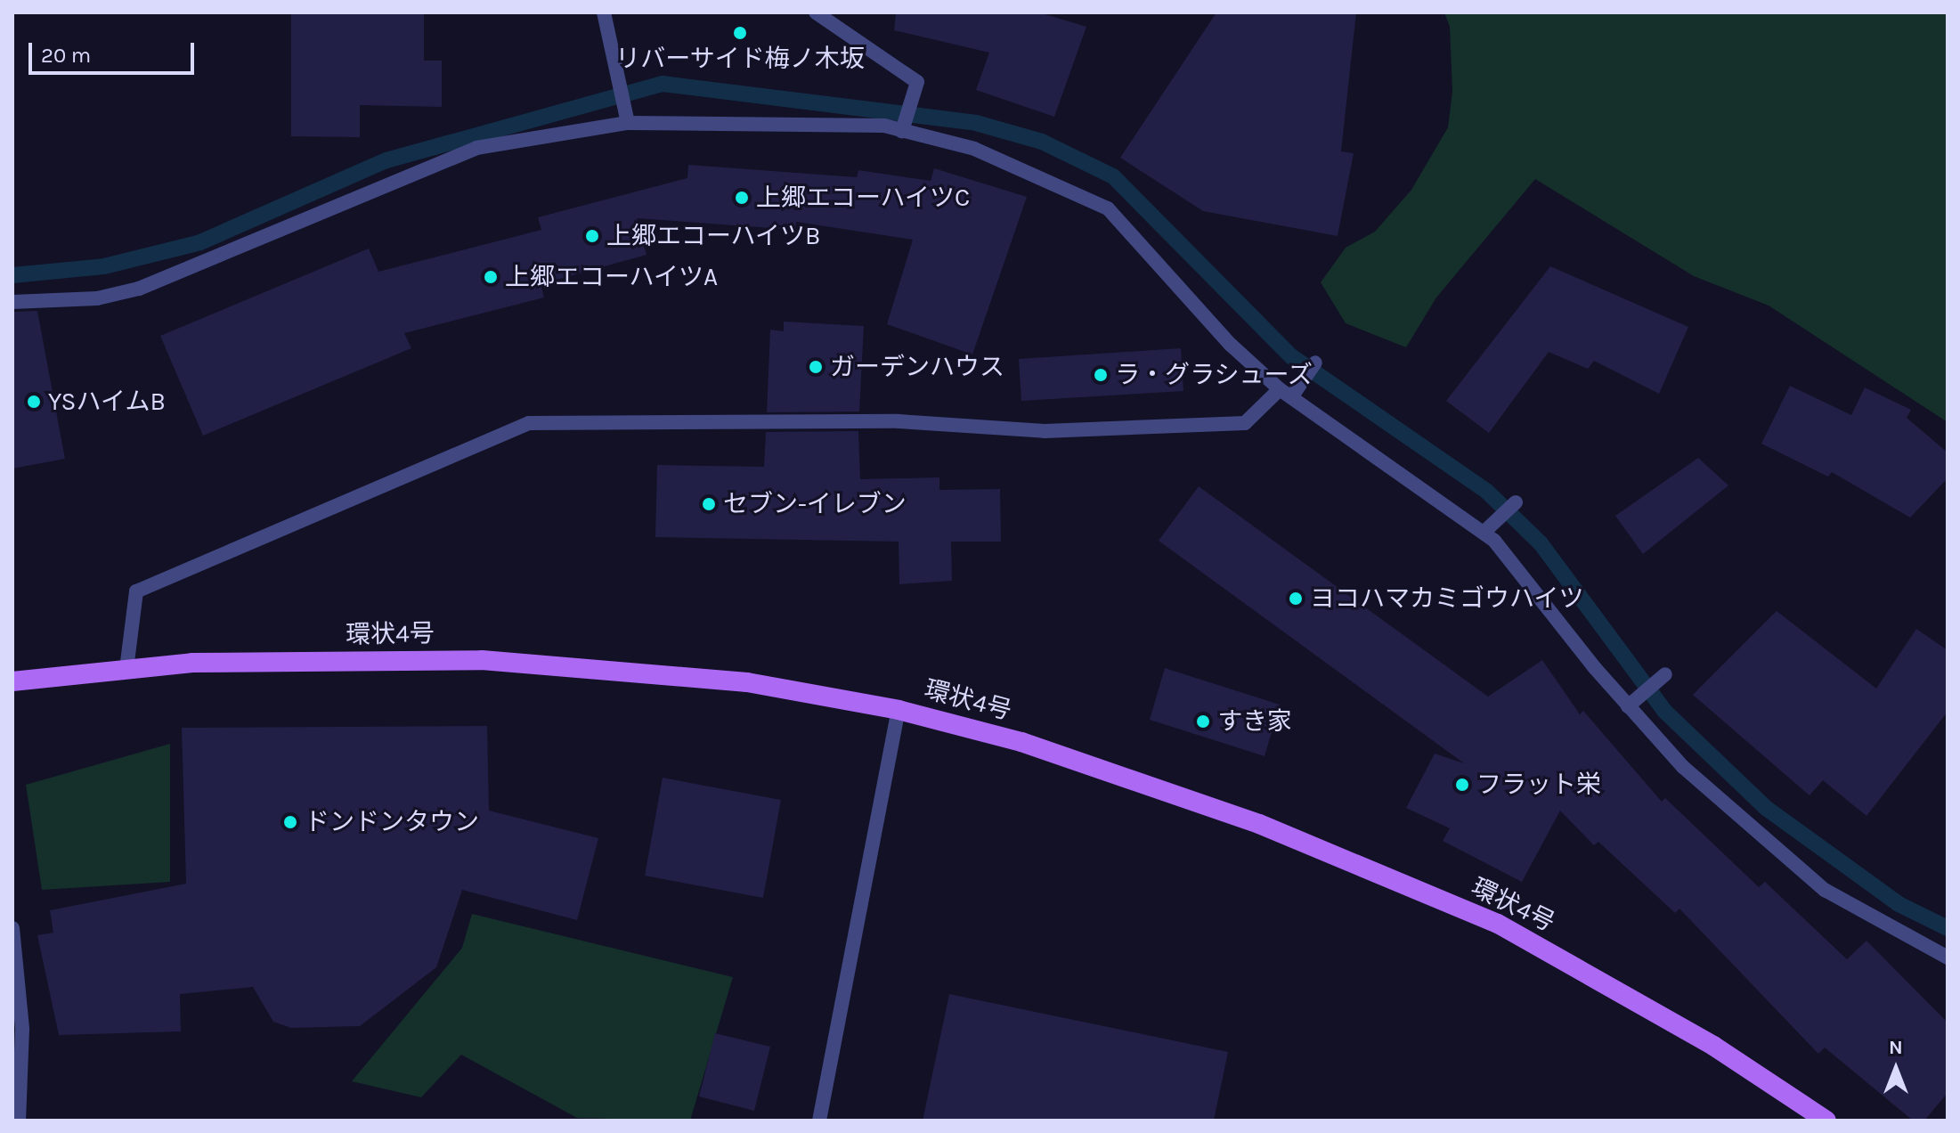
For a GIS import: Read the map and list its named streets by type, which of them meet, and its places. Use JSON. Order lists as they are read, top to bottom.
{
  "streets": {
    "main road": ["環状4号"]
  },
  "places": [
    "リバーサイド梅ノ木坂",
    "上郷エコーハイツC",
    "上郷エコーハイツB",
    "上郷エコーハイツA",
    "ガーデンハウス",
    "ラ・グラシューズ",
    "YSハイムB",
    "セブン-イレブン",
    "ヨコハマカミゴウハイツ",
    "すき家",
    "フラット栄",
    "ドンドンタウン"
  ],
  "scale_bar": "20 m",
  "north": "top"
}
